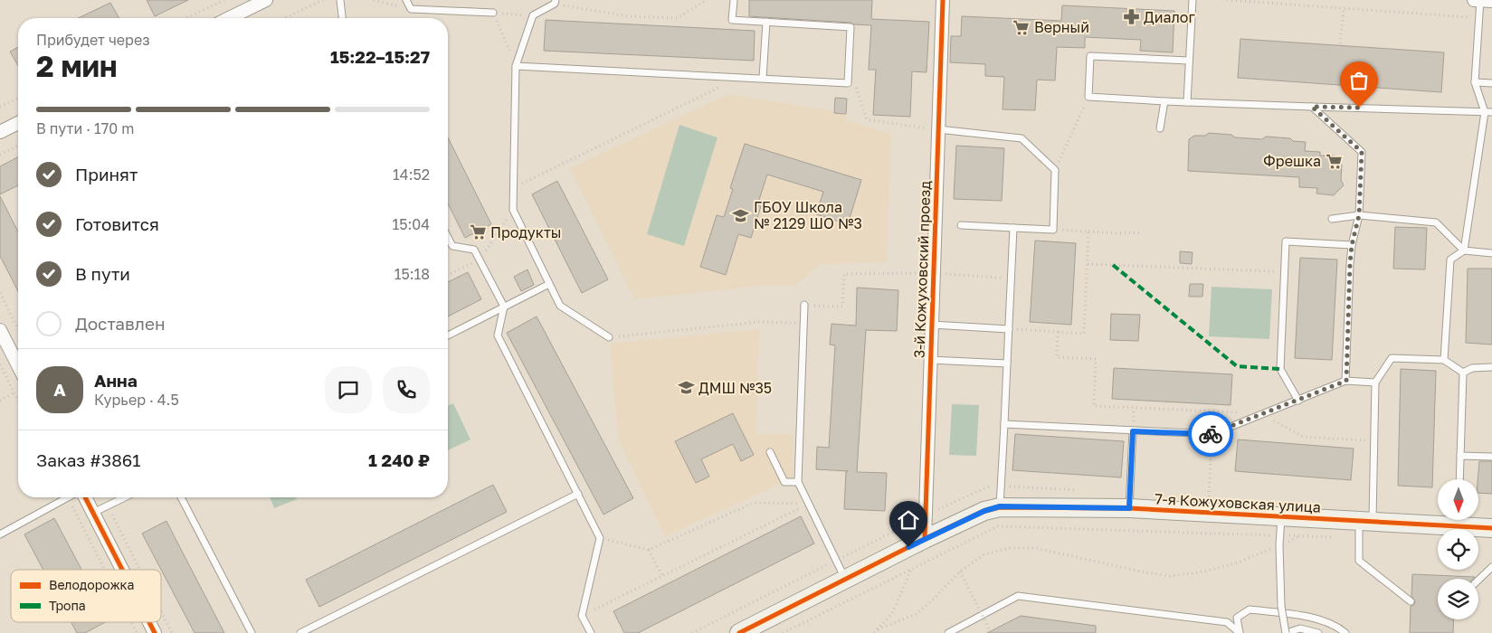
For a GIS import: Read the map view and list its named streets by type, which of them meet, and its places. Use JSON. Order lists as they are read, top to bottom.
{
  "streets": {
    "street": ["3-й Кожуховский проезд", "7-я Кожуховская улица"]
  },
  "crossings": [
    ["3-й Кожуховский проезд", "7-я Кожуховская улица"]
  ],
  "places": {
    "pharmacy": ["Диалог"],
    "supermarket": ["Верный", "Фрешка", "Продукты"],
    "school or university": ["ГБОУ Школа № 2129 ШО №3", "ДМШ №35"]
  },
  "legend": ["Велодорожка", "Тропа"],
  "north": "bottom",
  "page": {
    "heading": ["2 мин", "Прибудет через", "15:22–15:27"],
    "panel": [
      "Анна",
      "Курьер · 4.5",
      "Заказ #3861",
      "1 240 ₽"
    ],
    "bar": "В пути · 170 m",
    "list": [
      ["Принят", "14:52"],
      ["Готовится", "15:04"],
      ["В пути", "15:18"],
      "Доставлен"
    ],
    "round": "А"
  }
}
